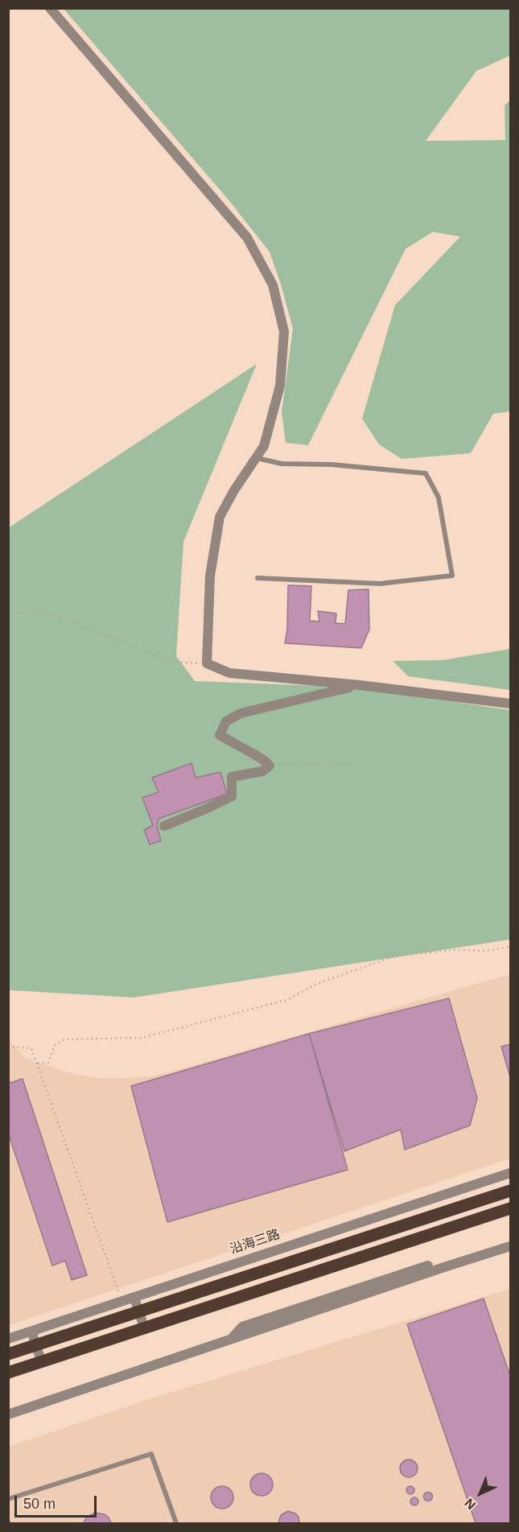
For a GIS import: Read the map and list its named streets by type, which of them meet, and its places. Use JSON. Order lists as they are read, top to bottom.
{
  "streets": {
    "street": ["沿海三路"]
  },
  "scale_bar": "50 m",
  "north": "bottom left"
}
